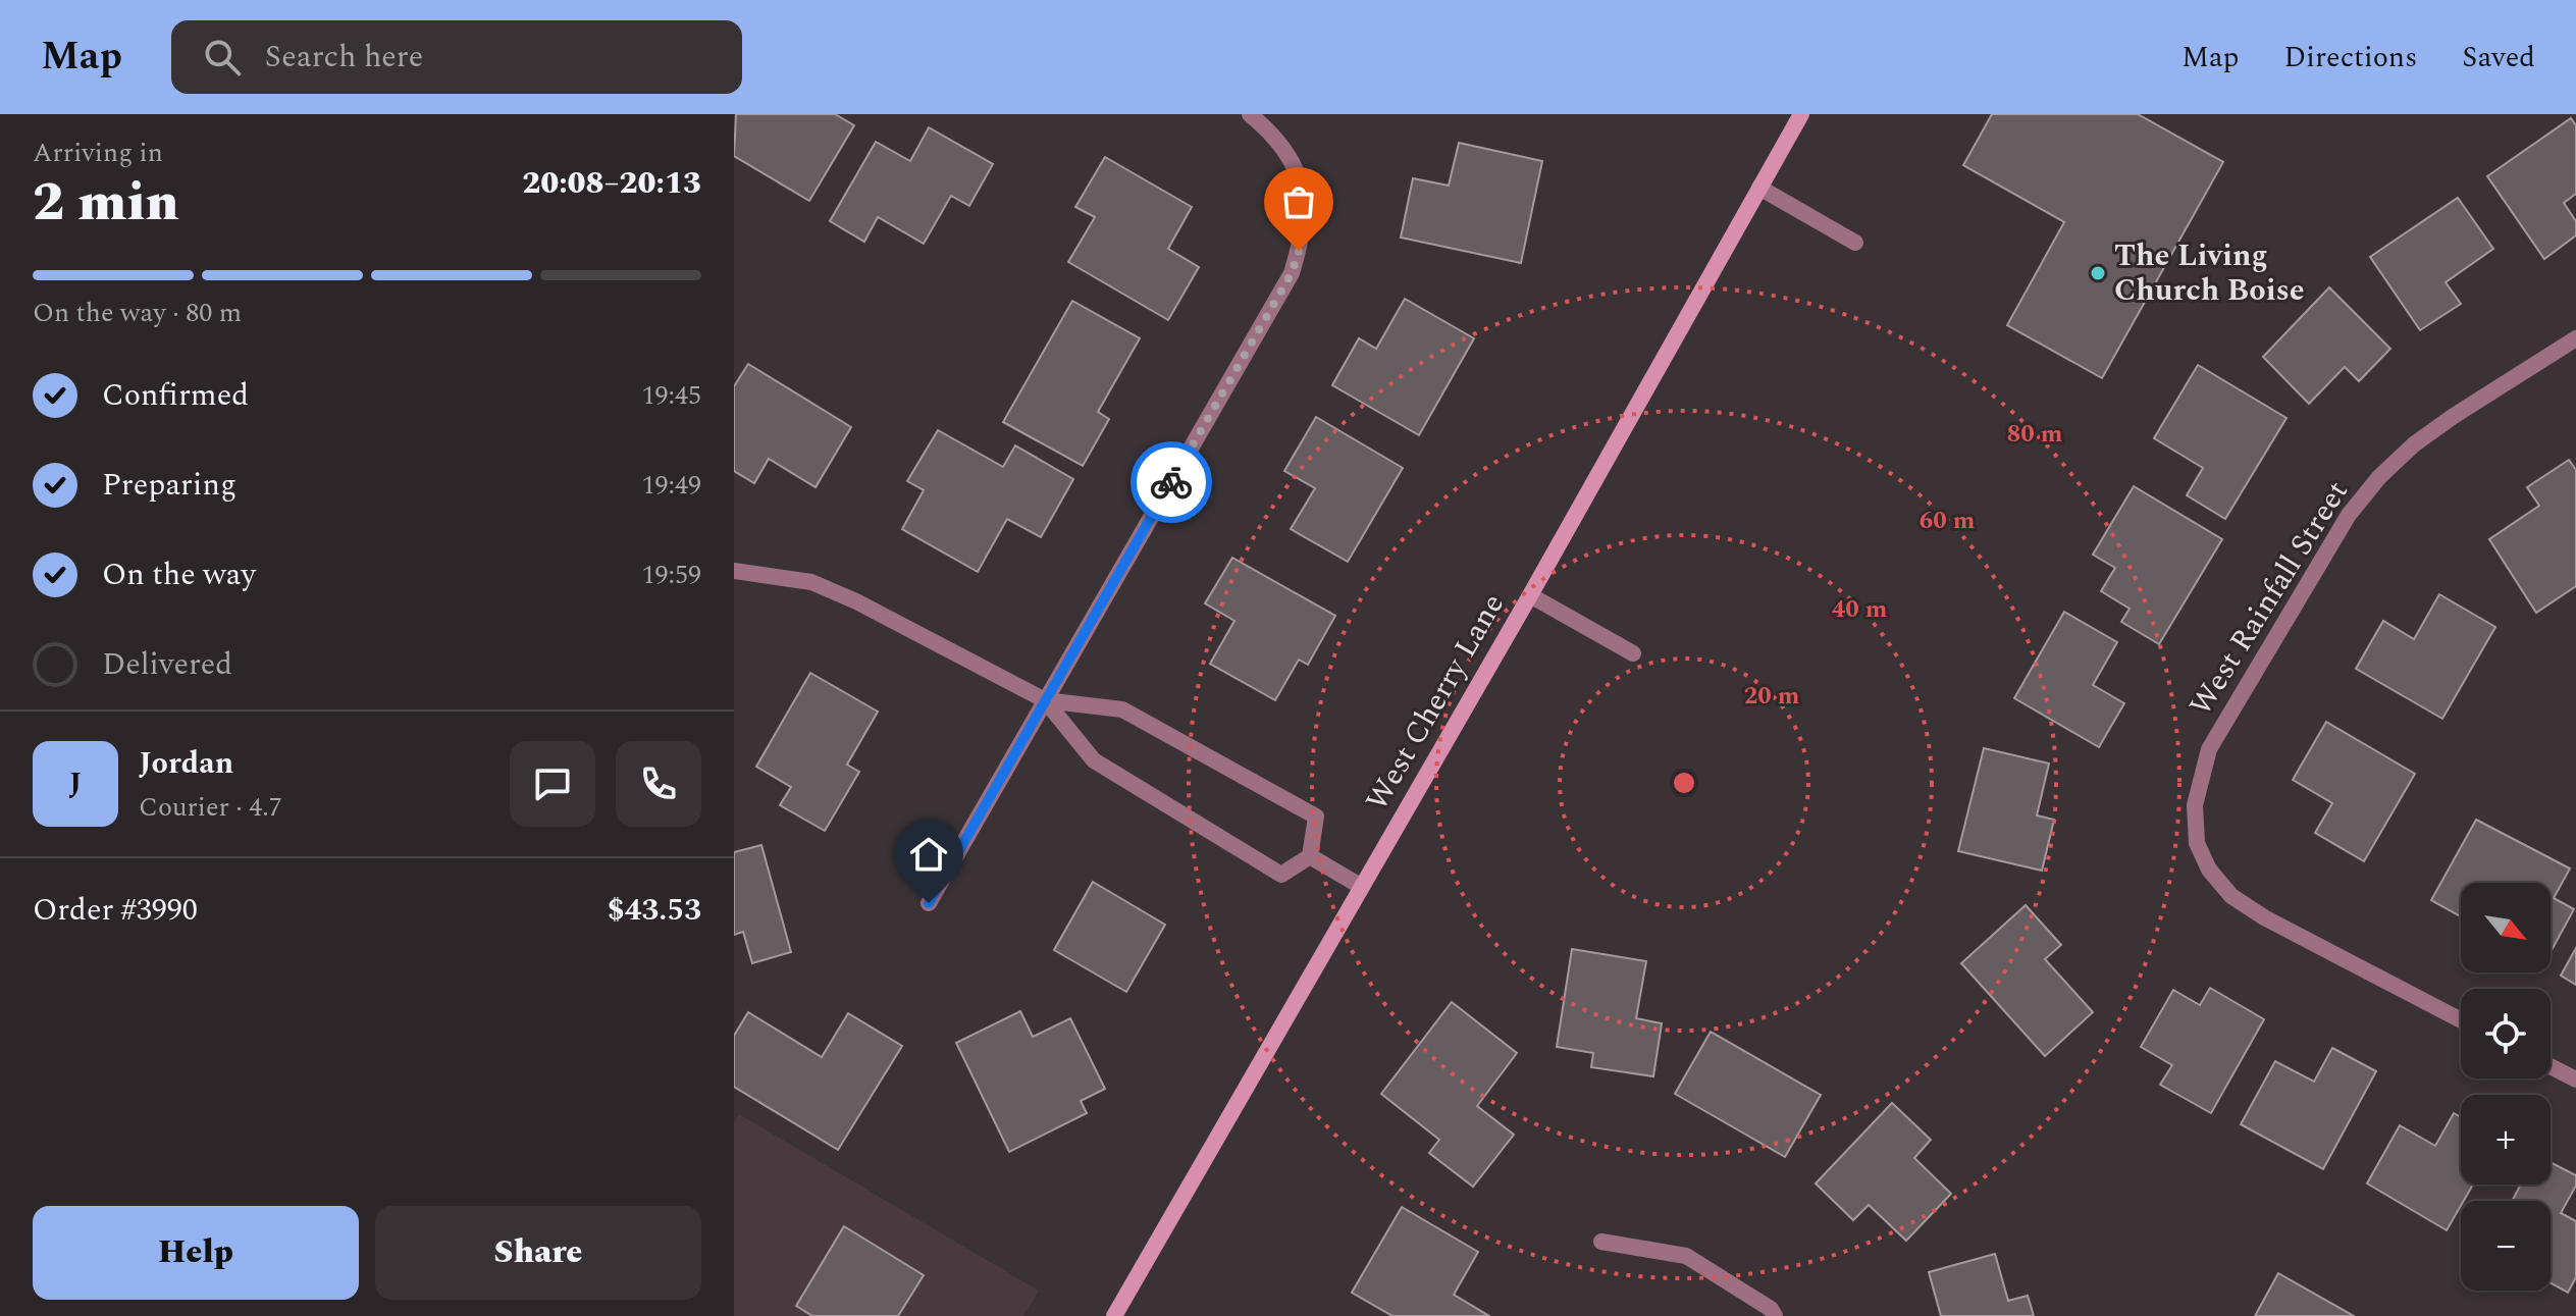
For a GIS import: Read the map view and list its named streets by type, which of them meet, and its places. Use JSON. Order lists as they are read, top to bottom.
{
  "streets": {
    "main road": ["West Cherry Lane"],
    "street": ["West Rainfall Street"]
  },
  "places": ["The Living Church Boise"],
  "north": "bottom right",
  "page": {
    "header": "Map",
    "search": "Search here",
    "nav": ["Map", "Directions", "Saved"],
    "heading": ["2 min", "Arriving in", "20:08–20:13"],
    "panel": [
      "Jordan",
      "Courier · 4.7",
      "Order #3990",
      "$43.53"
    ],
    "bar": "On the way · 80 m",
    "list": [
      ["Confirmed", "19:45"],
      ["Preparing", "19:49"],
      ["On the way", "19:59"],
      "Delivered"
    ],
    "round": "J",
    "map_buttons": ["+", "−"],
    "buttons": ["Help", "Share"]
  },
  "rings": [
    "80 m",
    "60 m",
    "40 m",
    "20 m"
  ]
}
